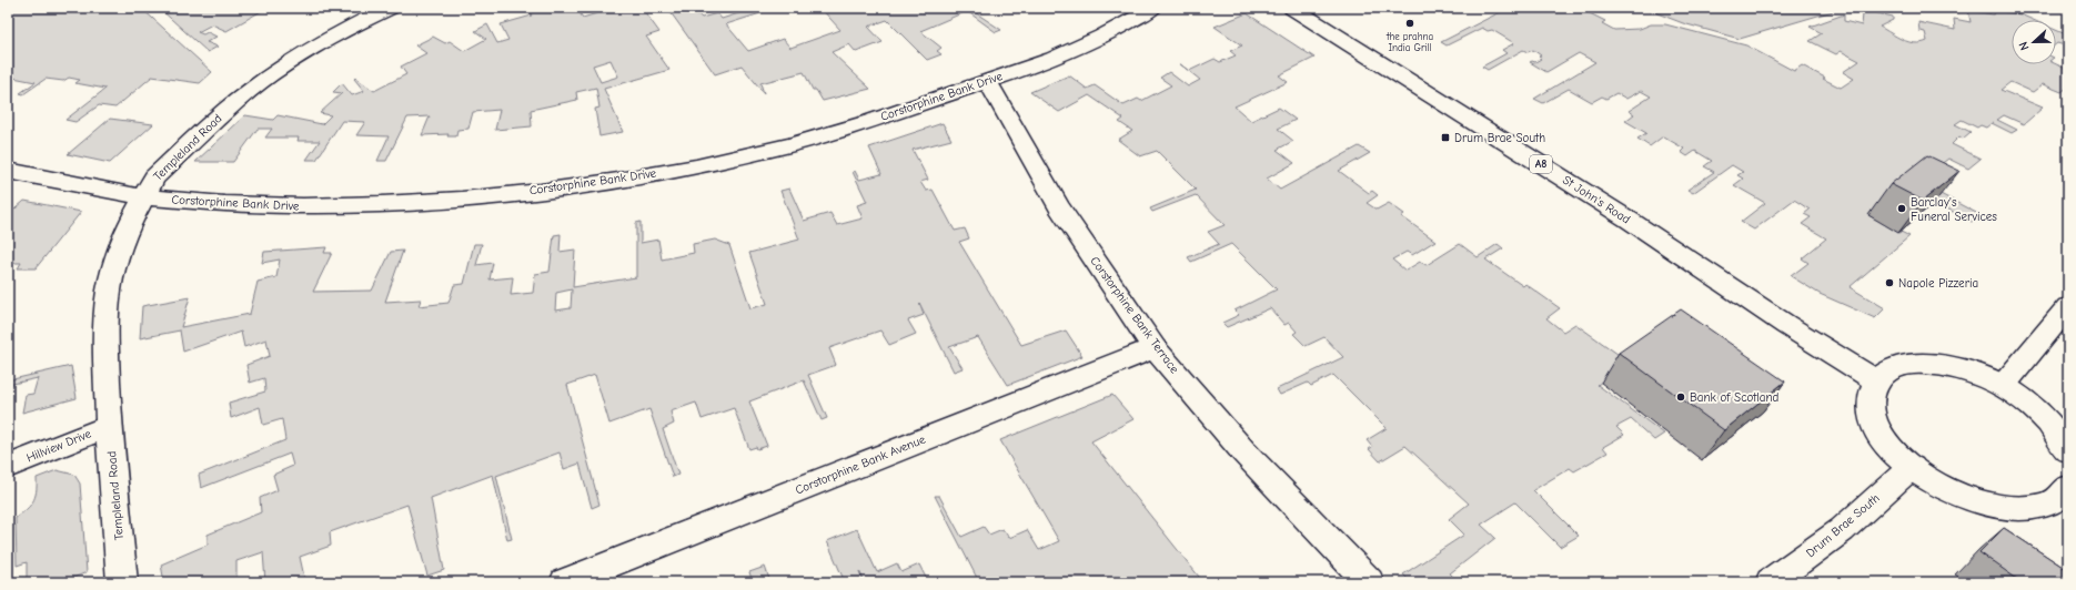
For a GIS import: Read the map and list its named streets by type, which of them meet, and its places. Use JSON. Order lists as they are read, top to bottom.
{
  "streets": {
    "street": [
      "Corstorphine Bank Drive",
      "Templeland Road",
      "A8",
      "St John's Road",
      "Corstorphine Bank Terrace",
      "Hillview Drive",
      "Corstorphine Bank Avenue",
      "Drum Brae South"
    ]
  },
  "crossings": [
    ["Corstorphine Bank Drive", "Templeland Road"],
    ["Corstorphine Bank Drive", "Corstorphine Bank Terrace"],
    ["Templeland Road", "Hillview Drive"],
    ["Corstorphine Bank Terrace", "Corstorphine Bank Avenue"]
  ],
  "places": {
    "other": [
      "the prahna India Grill",
      "Barclay's Funeral Services",
      "Napole Pizzeria",
      "Bank of Scotland"
    ],
    "transit": ["Drum Brae South"]
  },
  "north": "left"
}
